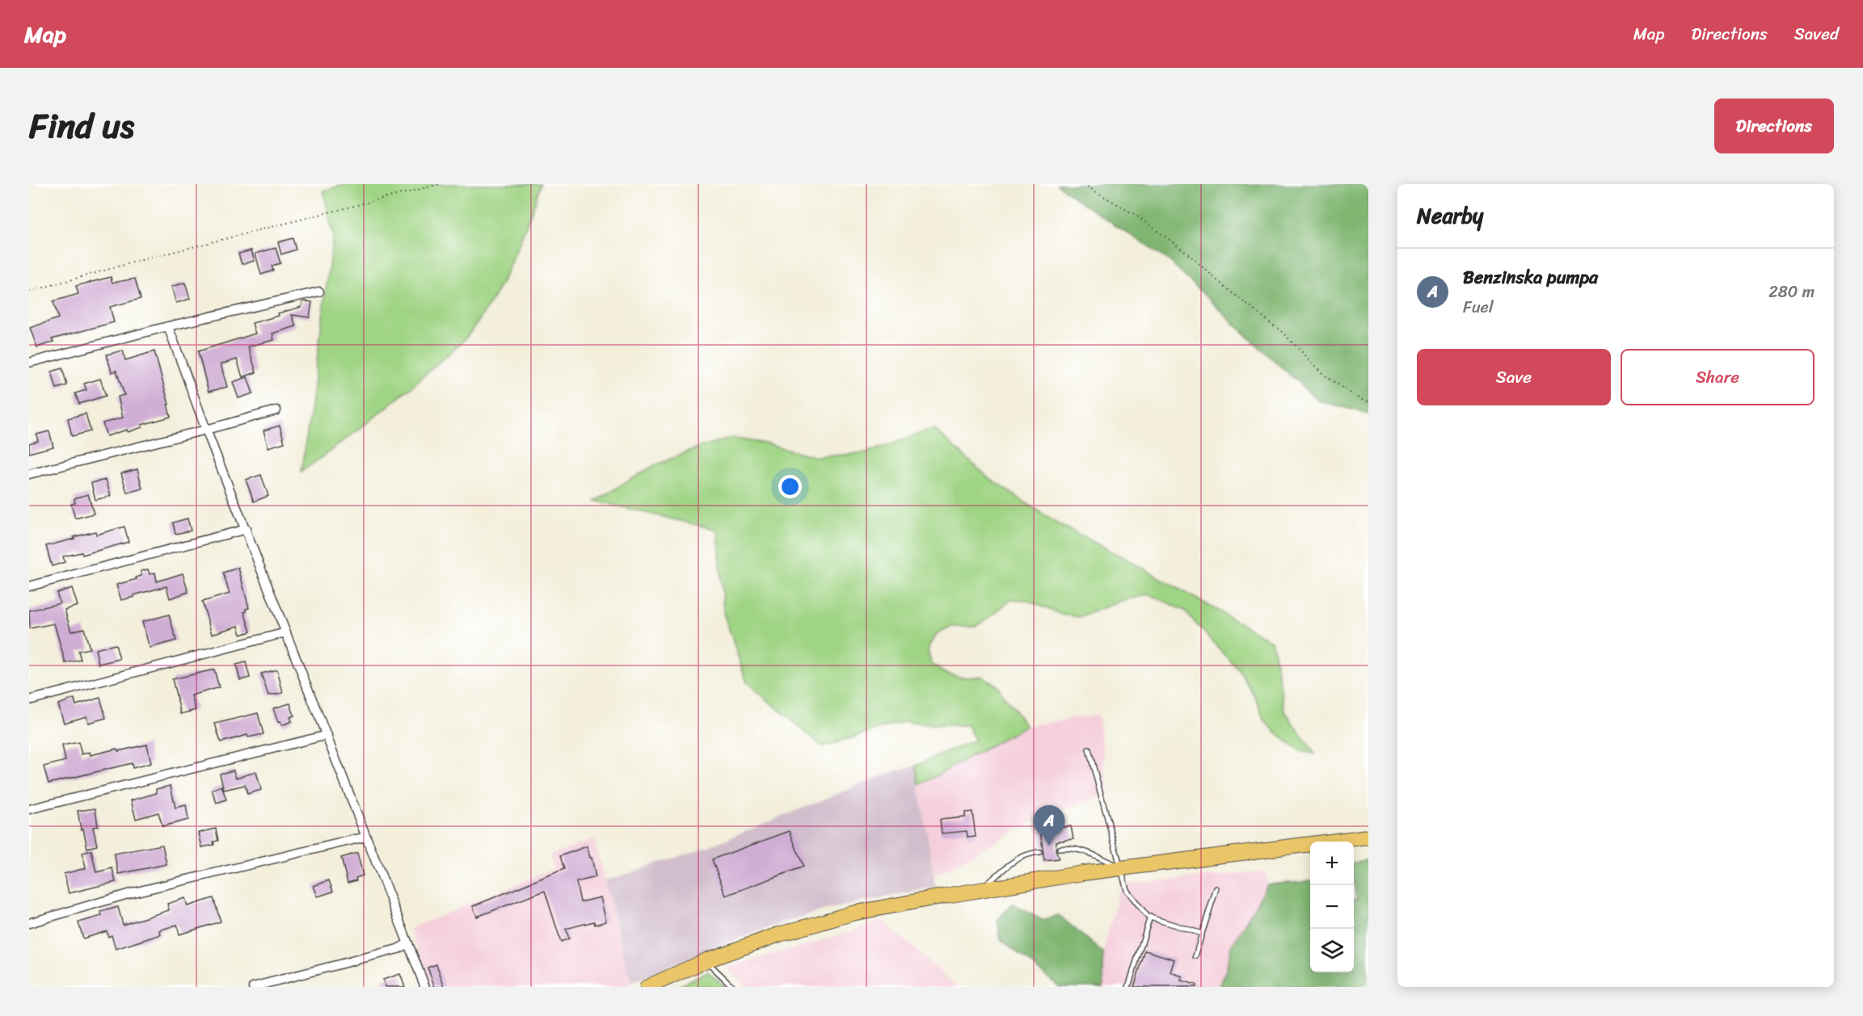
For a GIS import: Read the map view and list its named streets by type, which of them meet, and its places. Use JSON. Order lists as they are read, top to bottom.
{
  "page": {
    "header": "Map",
    "nav": ["Map", "Directions", "Saved"],
    "title": "Find us",
    "buttons": [
      "Directions",
      ["Save", "Share"]
    ],
    "heading": "Nearby",
    "list": [
      {
        "mark": "A",
        "name": "Benzinska pumpa",
        "note": "Fuel",
        "value": "280 m"
      }
    ],
    "pins": "A",
    "map_buttons": ["+", "−"]
  }
}
